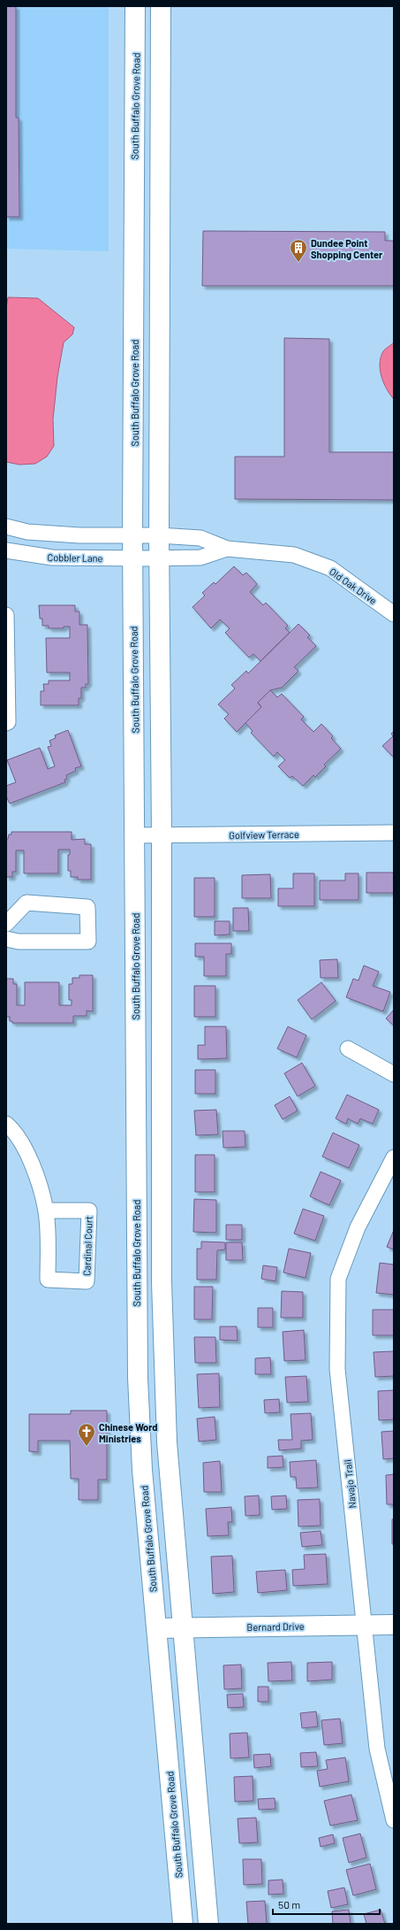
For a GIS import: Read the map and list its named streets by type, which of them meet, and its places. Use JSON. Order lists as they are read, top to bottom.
{
  "streets": {
    "main road": ["South Buffalo Grove Road", "Bernard Drive"],
    "street": [
      "Cobbler Lane",
      "Old Oak Drive",
      "Golfview Terrace",
      "Cardinal Court",
      "Navajo Trail"
    ]
  },
  "crossings": [
    ["South Buffalo Grove Road", "Cobbler Lane"],
    ["South Buffalo Grove Road", "Old Oak Drive"],
    ["South Buffalo Grove Road", "Golfview Terrace"],
    ["South Buffalo Grove Road", "Bernard Drive"],
    ["Cobbler Lane", "Old Oak Drive"],
    ["Navajo Trail", "Bernard Drive"]
  ],
  "places": {
    "building": ["Dundee Point Shopping Center"],
    "church": ["Chinese Word Ministries"]
  },
  "scale_bar": "50 m"
}
